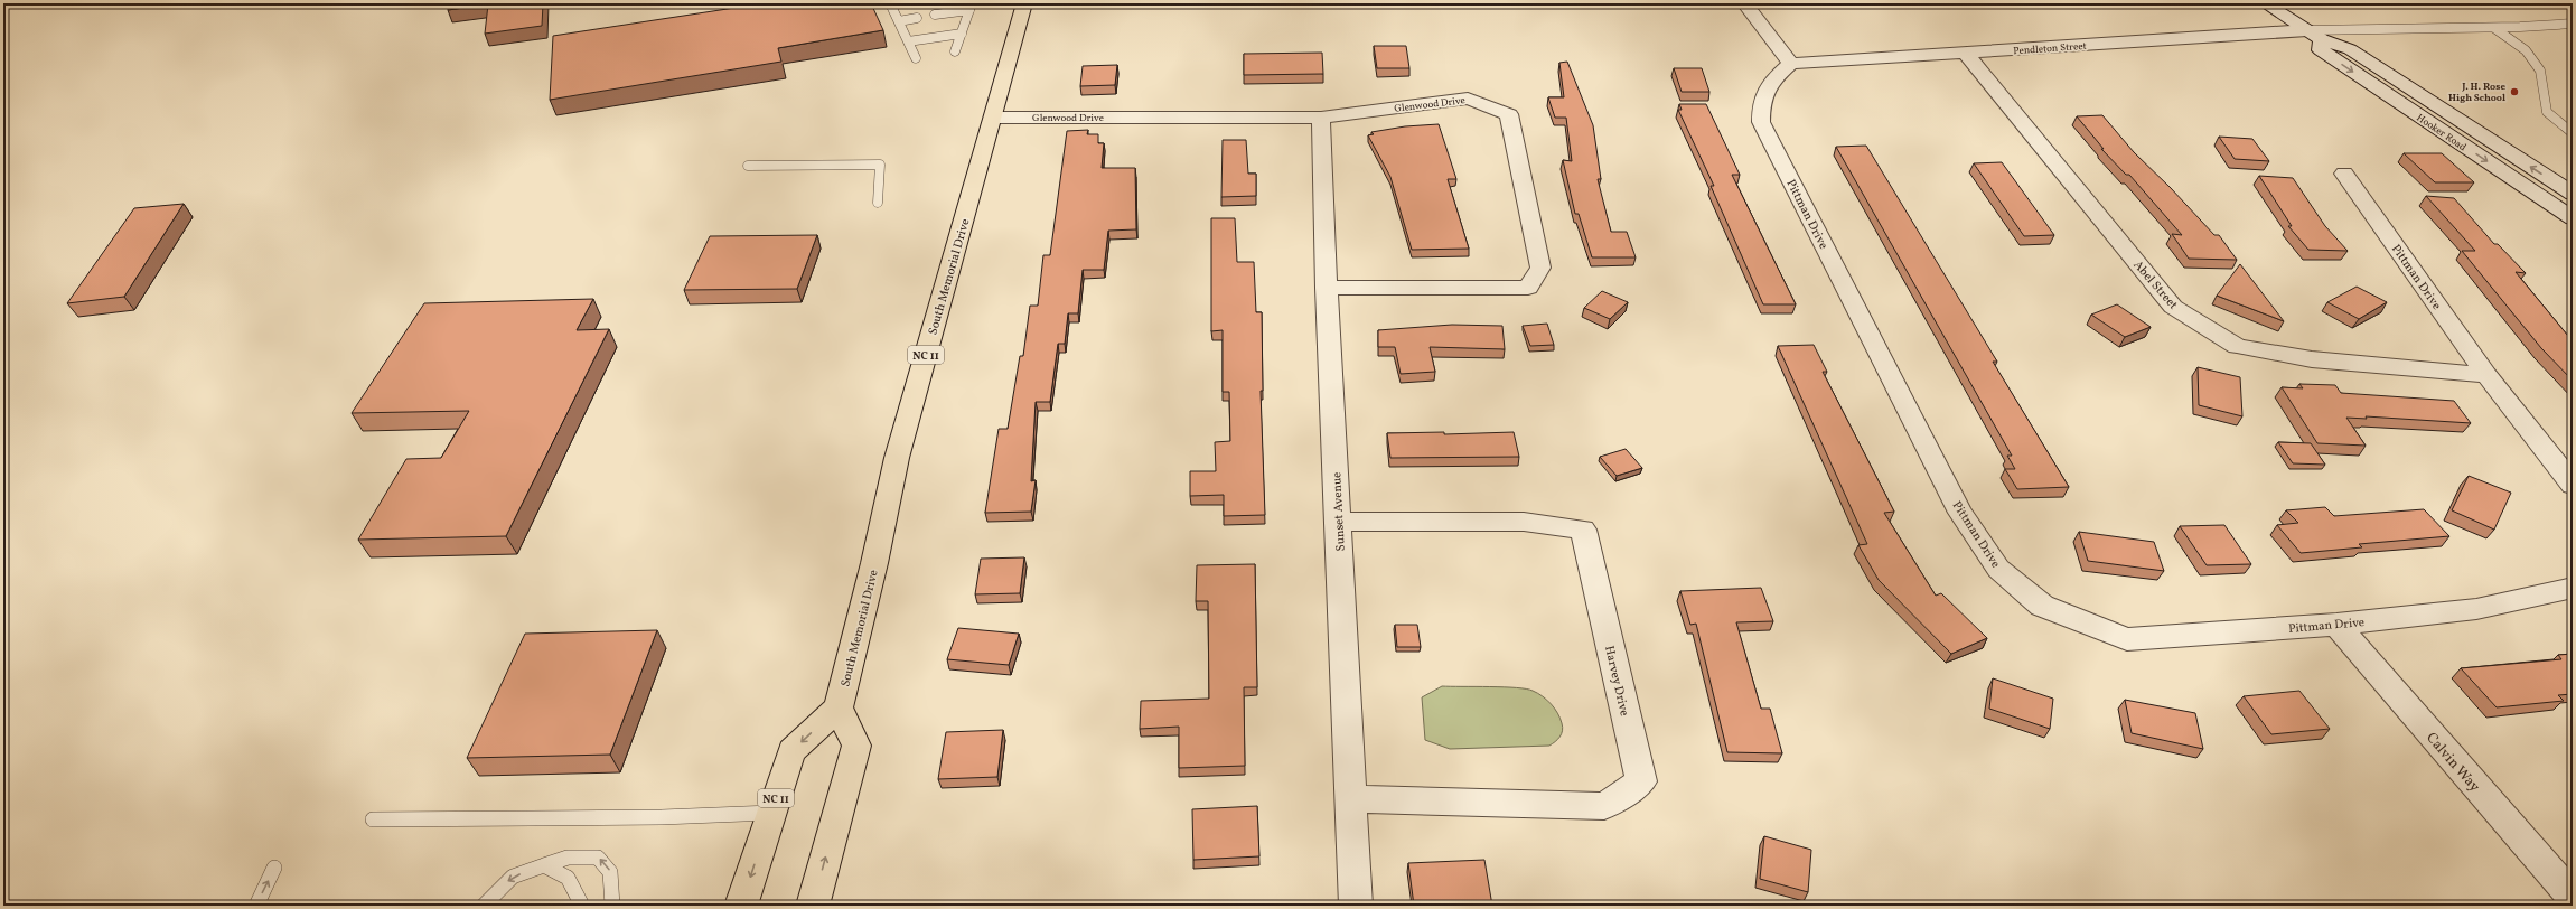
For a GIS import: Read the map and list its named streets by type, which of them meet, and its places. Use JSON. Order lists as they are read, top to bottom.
{
  "streets": {
    "main road": ["South Memorial Drive", "NC 11"],
    "street": [
      "Pendleton Street",
      "Glenwood Drive",
      "Hooker Road",
      "Pittman Drive",
      "Abel Street",
      "Sunset Avenue",
      "Harvey Drive",
      "Calvin Way"
    ]
  },
  "crossings": [
    ["Pendleton Street", "Hooker Road"],
    ["Pendleton Street", "Pittman Drive"],
    ["Pendleton Street", "Abel Street"],
    ["Glenwood Drive", "South Memorial Drive"],
    ["Glenwood Drive", "Sunset Avenue"],
    ["Pittman Drive", "Abel Street"],
    ["Pittman Drive", "Calvin Way"],
    ["South Memorial Drive", "NC 11"],
    ["Sunset Avenue", "Harvey Drive"]
  ],
  "places": ["J. H. Rose High School"]
}
